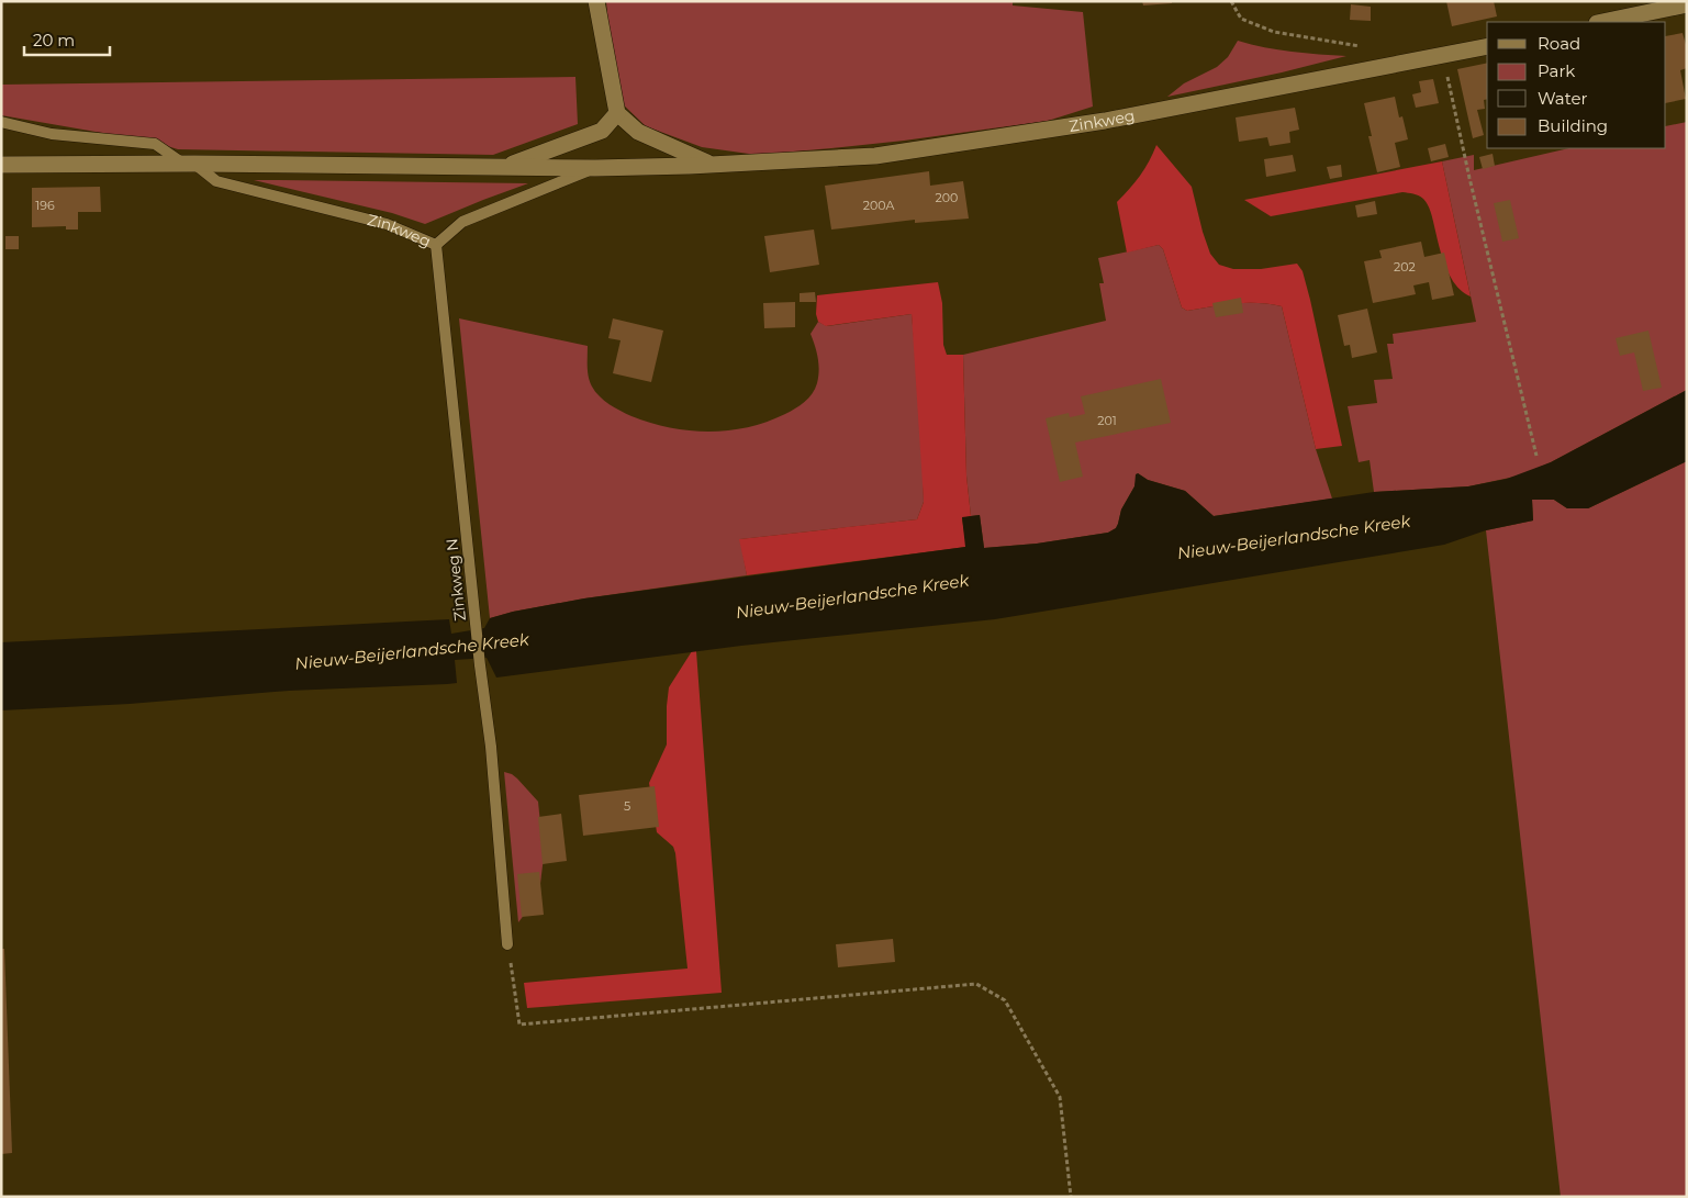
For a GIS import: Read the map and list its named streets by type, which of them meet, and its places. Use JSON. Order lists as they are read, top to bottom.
{
  "streets": {
    "street": ["Zinkweg"],
    "lane": ["Zinkweg N"]
  },
  "crossings": [
    ["Zinkweg", "Zinkweg N"]
  ],
  "water": ["Nieuw-Beijerlandsche Kreek"],
  "house_numbers": [
    "200",
    "196",
    "200A",
    "202",
    "201",
    "5"
  ],
  "legend": [
    "Road",
    "Park",
    "Water",
    "Building"
  ],
  "scale_bar": "20 m"
}
